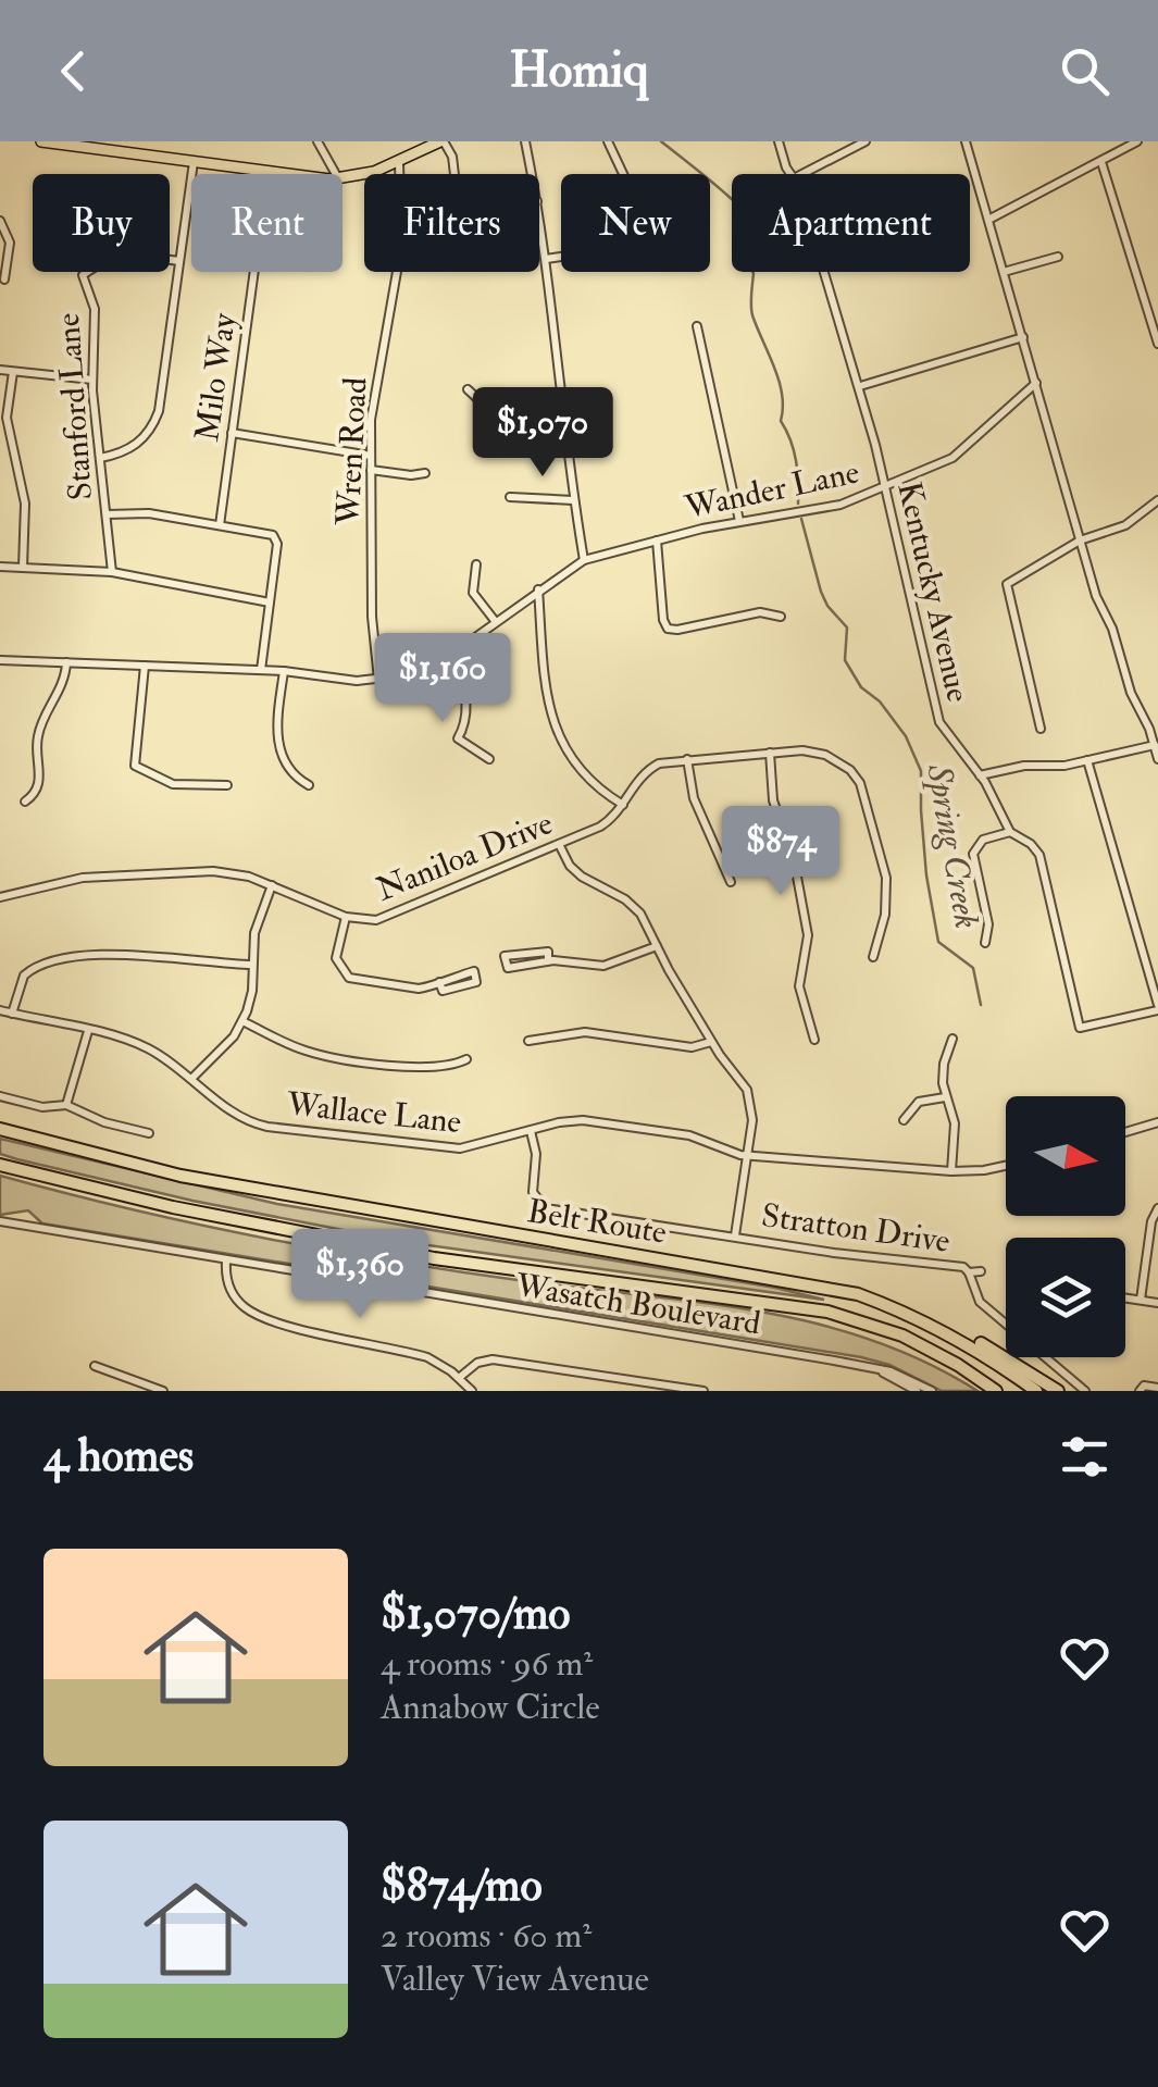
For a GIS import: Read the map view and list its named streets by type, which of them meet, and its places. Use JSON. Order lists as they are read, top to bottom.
{
  "streets": {
    "highway": ["Belt Route"],
    "street": [
      "Milo Way",
      "Stanford Lane",
      "Wren Road",
      "Wander Lane",
      "Kentucky Avenue",
      "Naniloa Drive",
      "Wallace Lane",
      "Stratton Drive",
      "Wasatch Boulevard"
    ]
  },
  "crossings": [
    ["Wren Road", "Wander Lane"],
    ["Wander Lane", "Kentucky Avenue"],
    ["Wallace Lane", "Stratton Drive"]
  ],
  "water": ["Spring Creek"],
  "north": "right",
  "page": {
    "header": "Homiq",
    "chip": [
      "Buy",
      "Rent",
      "Filters",
      "New",
      "Apartment"
    ],
    "price": [
      "$1,070",
      "$1,160",
      "$874",
      "$1,360"
    ],
    "heading": "4 homes",
    "list": [
      {
        "name": "$1,070/mo",
        "note": "4 rooms · 96 m² · Annabow Circle"
      },
      {
        "name": "$874/mo",
        "note": "2 rooms · 60 m² · Valley View Avenue"
      }
    ]
  }
}
